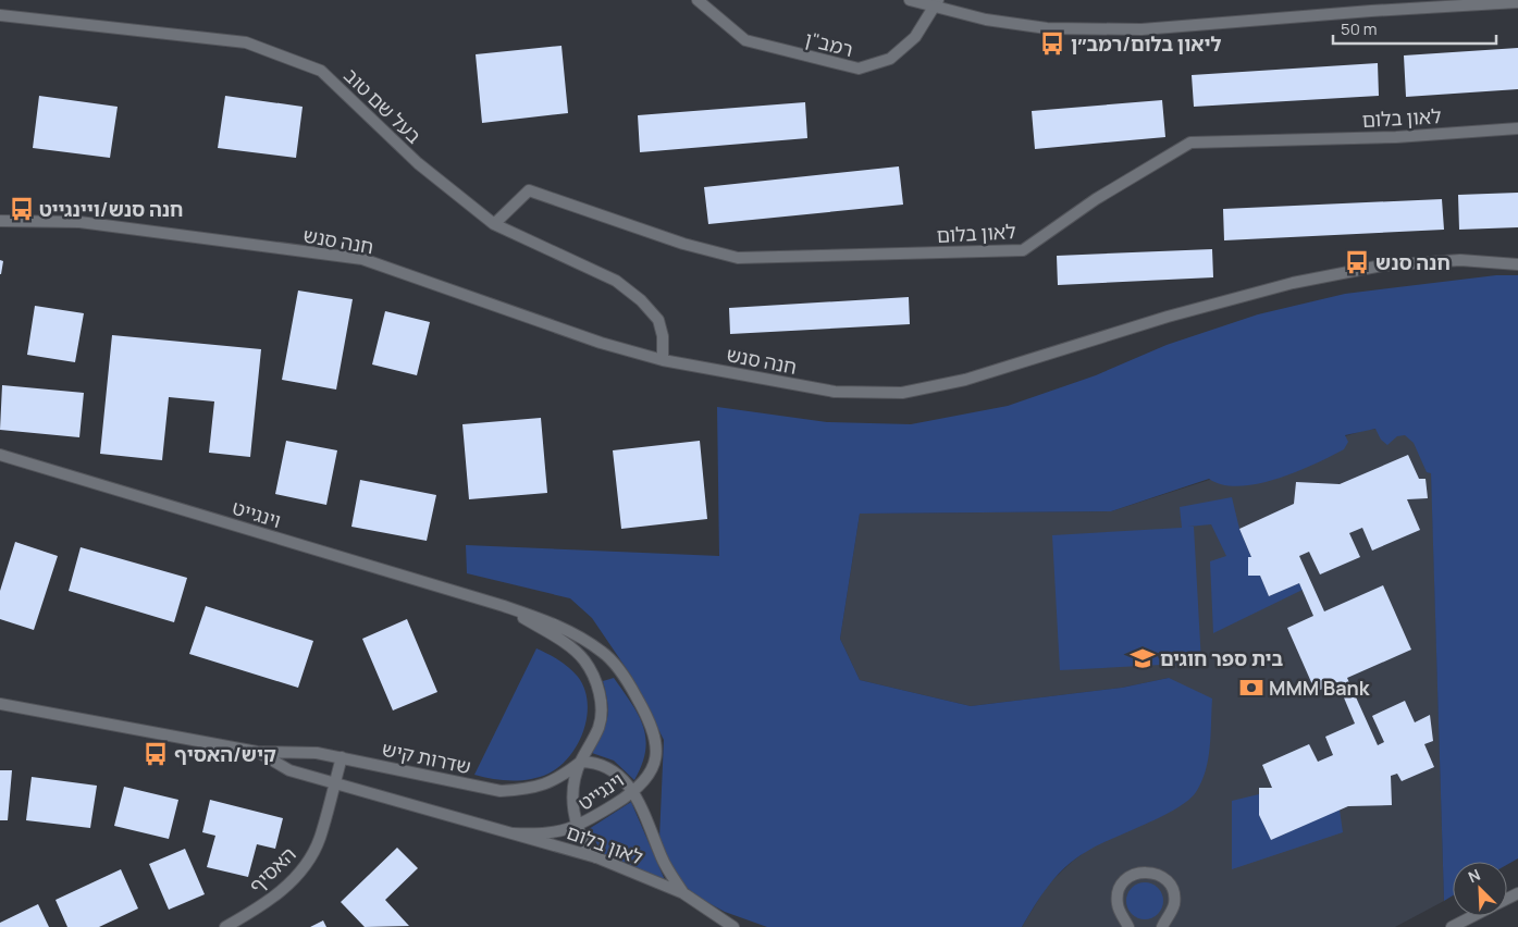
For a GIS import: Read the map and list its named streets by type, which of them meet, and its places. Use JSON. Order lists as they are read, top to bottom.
{
  "streets": {
    "street": [
      "רמב\"ן",
      "בעל שם טוב",
      "לאון בלום",
      "חנה סנש",
      "וינגייט",
      "שדרות קיש",
      "האסיף"
    ]
  },
  "crossings": [
    ["בעל שם טוב", "לאון בלום"],
    ["בעל שם טוב", "חנה סנש"],
    ["לאון בלום", "וינגייט"],
    ["לאון בלום", "שדרות קיש"],
    ["וינגייט", "שדרות קיש"],
    ["שדרות קיש", "האסיף"]
  ],
  "places": {
    "bus stop": [
      "ליאון בלום/רמב״ן",
      "חנה סנש/ויינגייט",
      "חנה סנש",
      "קיש/האסיף"
    ],
    "school or university": ["בית ספר חוגים"],
    "bank": ["MMM Bank"]
  },
  "scale_bar": "50 m",
  "north": "top left"
}
